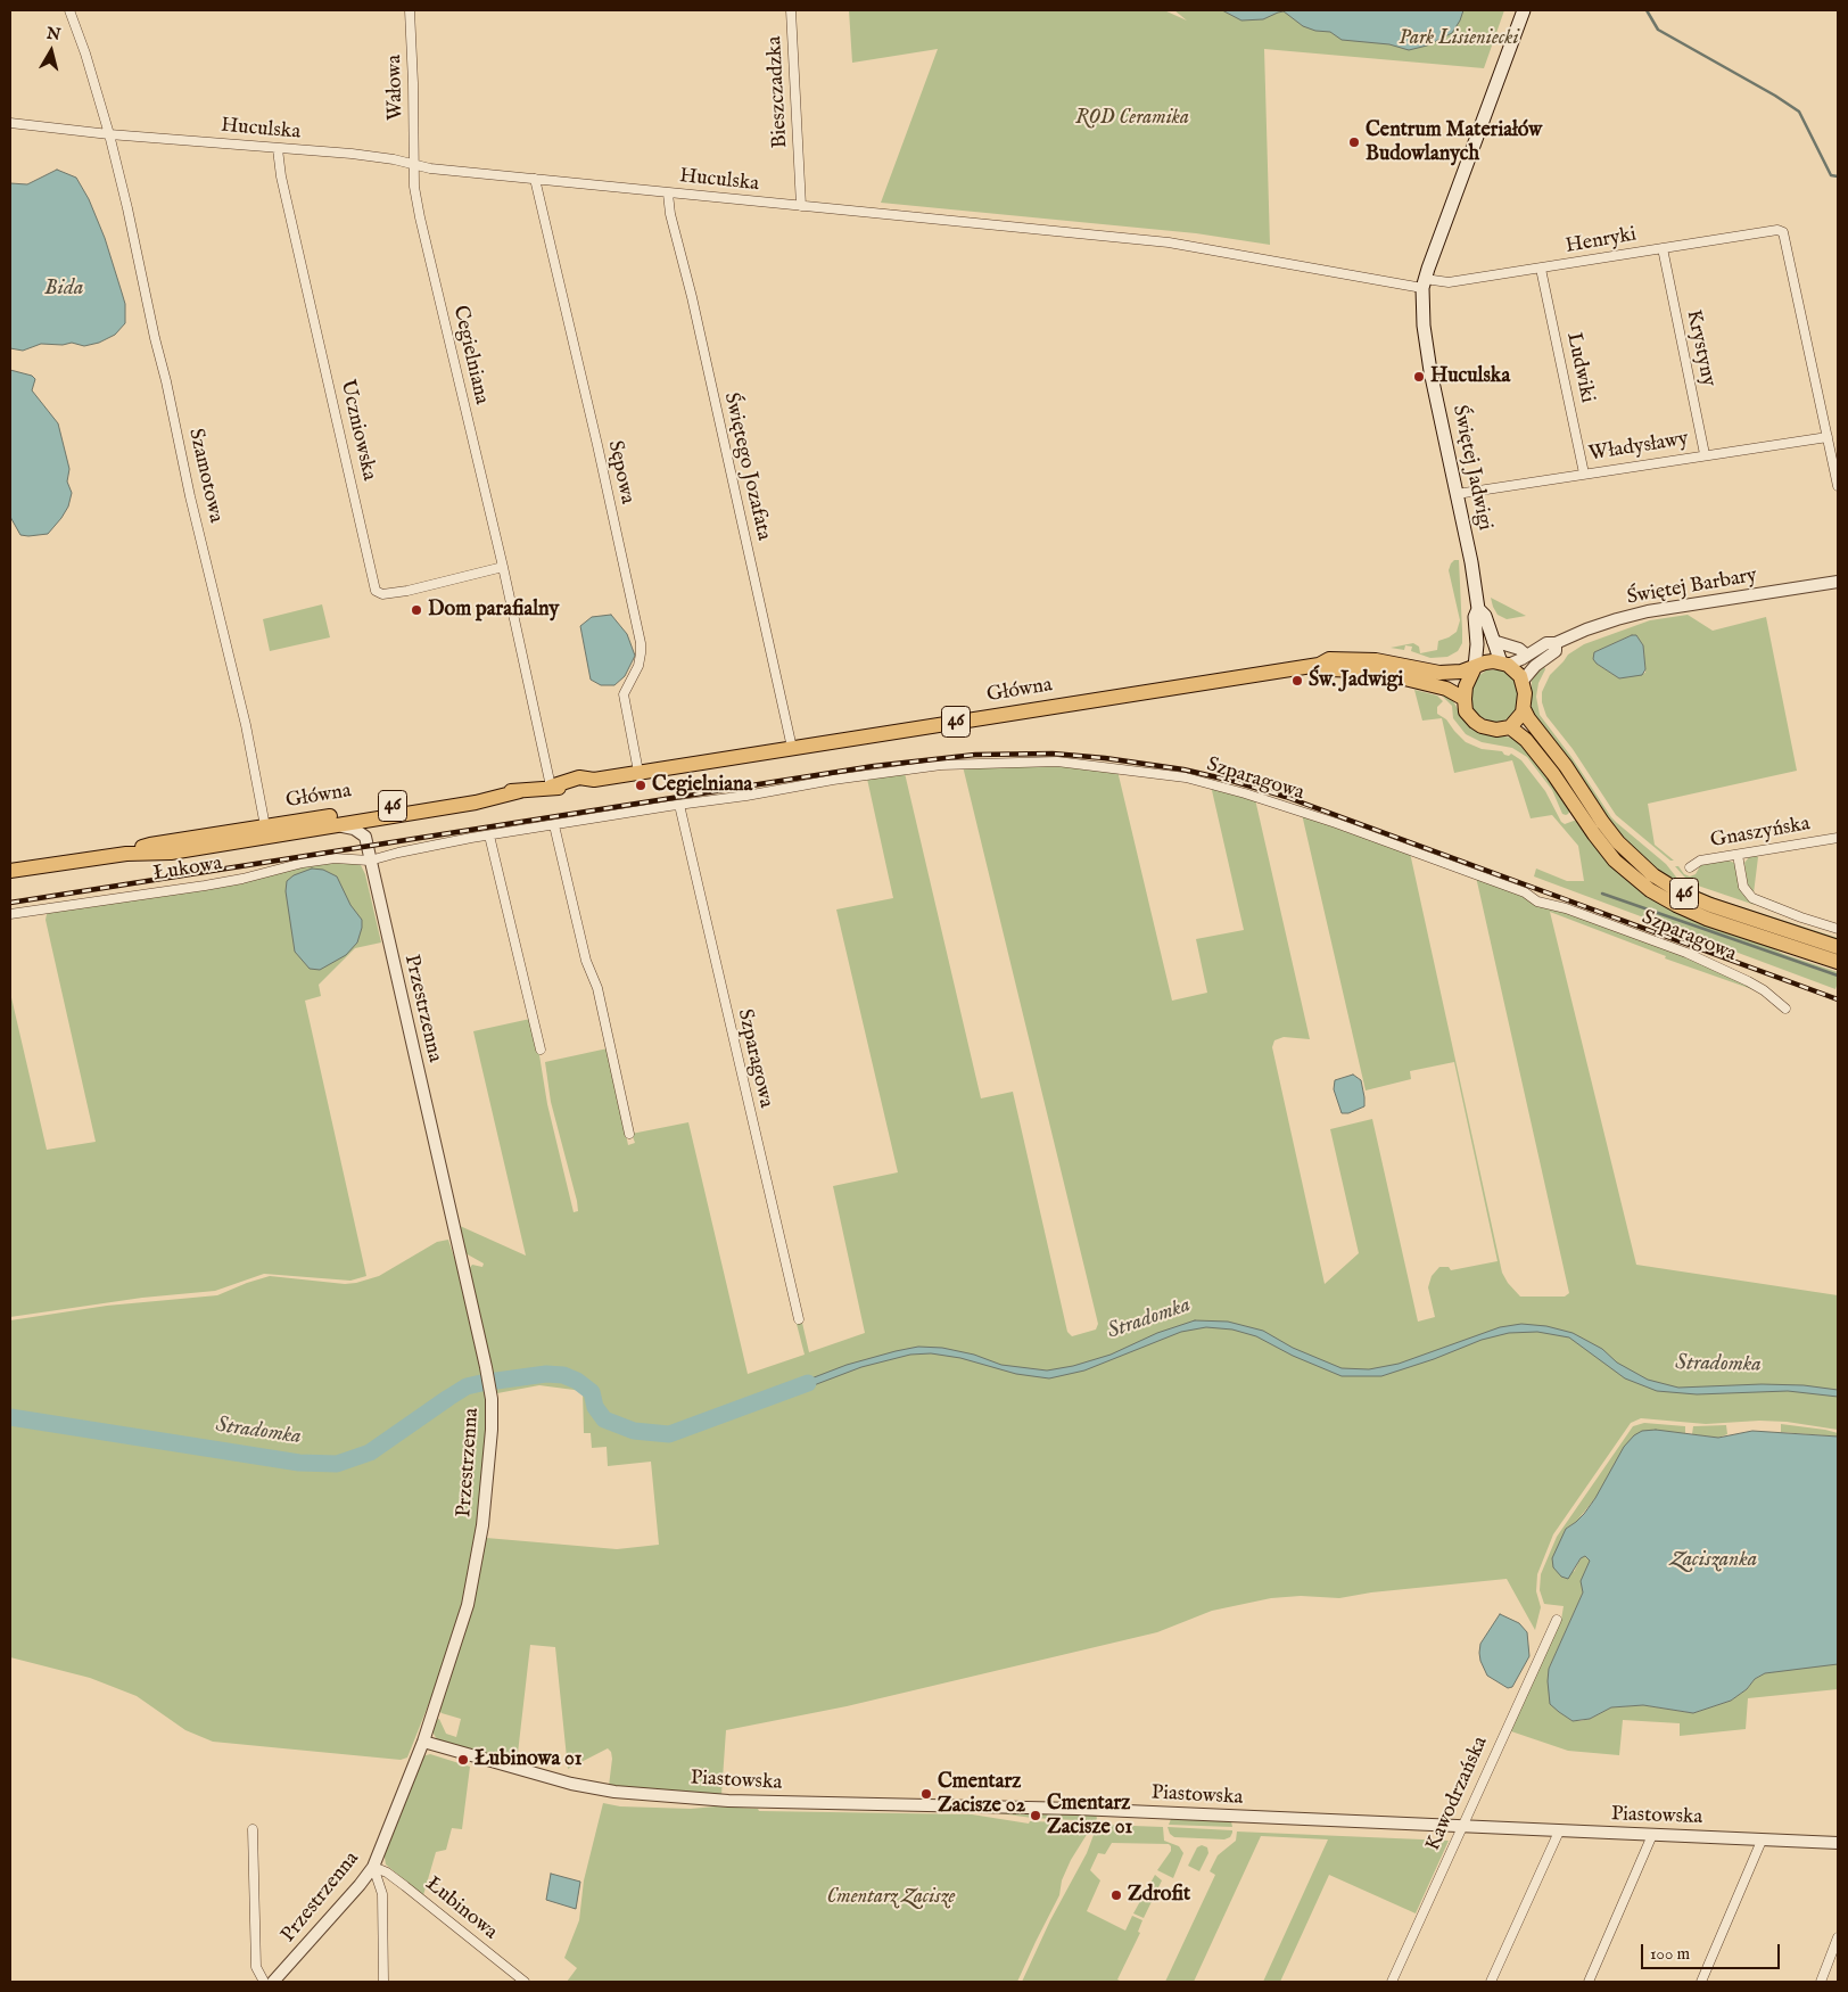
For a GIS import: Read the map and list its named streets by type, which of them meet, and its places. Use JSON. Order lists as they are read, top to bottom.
{
  "streets": {
    "main road": ["Świętej Jadwigi", "Główna", "46"],
    "street": [
      "Wałowa",
      "Bieszczadzka",
      "Huculska",
      "Henryki",
      "Krystyny",
      "Cegielniana",
      "Ludwiki",
      "Uczniowska",
      "Władysławy",
      "Świętego Jozafata",
      "Sępowa",
      "Szamotowa",
      "Świętej Barbary",
      "Szparagowa",
      "Gnaszyńska",
      "Łukowa",
      "Przestrzenna",
      "Piastowska",
      "Kawodrzańska",
      "Łubinowa"
    ]
  },
  "crossings": [
    ["Wałowa", "Huculska"],
    ["Wałowa", "Cegielniana"],
    ["Bieszczadzka", "Huculska"],
    ["Huculska", "Henryki"],
    ["Huculska", "Cegielniana"],
    ["Huculska", "Uczniowska"],
    ["Huculska", "Świętego Jozafata"],
    ["Huculska", "Świętej Jadwigi"],
    ["Huculska", "Sępowa"],
    ["Huculska", "Szamotowa"],
    ["Henryki", "Krystyny"],
    ["Henryki", "Ludwiki"],
    ["Henryki", "Władysławy"],
    ["Henryki", "Świętej Jadwigi"],
    ["Krystyny", "Władysławy"],
    ["Cegielniana", "Uczniowska"],
    ["Cegielniana", "Główna"],
    ["Ludwiki", "Władysławy"],
    ["Władysławy", "Świętej Jadwigi"],
    ["Świętego Jozafata", "Główna"],
    ["Świętej Jadwigi", "Świętej Barbary"],
    ["Świętej Jadwigi", "Główna"],
    ["Świętej Jadwigi", "46"],
    ["Sępowa", "Główna"],
    ["Szamotowa", "Główna"],
    ["Świętej Barbary", "Główna"],
    ["Świętej Barbary", "46"],
    ["Główna", "46"],
    ["Szparagowa", "Łukowa"],
    ["Szparagowa", "Przestrzenna"],
    ["Łukowa", "Przestrzenna"],
    ["Przestrzenna", "Piastowska"],
    ["Przestrzenna", "Łubinowa"],
    ["Piastowska", "Kawodrzańska"]
  ],
  "water": ["Bida", "Stradomka", "Zaciszanka"],
  "parks": ["Park Lisieniecki", "ROD Ceramika", "Cmentarz Zacisze"],
  "places": [
    "Centrum Materiałów Budowlanych",
    "Huculska",
    "Dom parafialny",
    "Św. Jadwigi",
    "Cegielniana",
    "Łubinowa 01",
    "Cmentarz Zacisze 02",
    "Cmentarz Zacisze 01",
    "Zdrofit"
  ],
  "scale_bar": "100 m",
  "north": "top"
}
